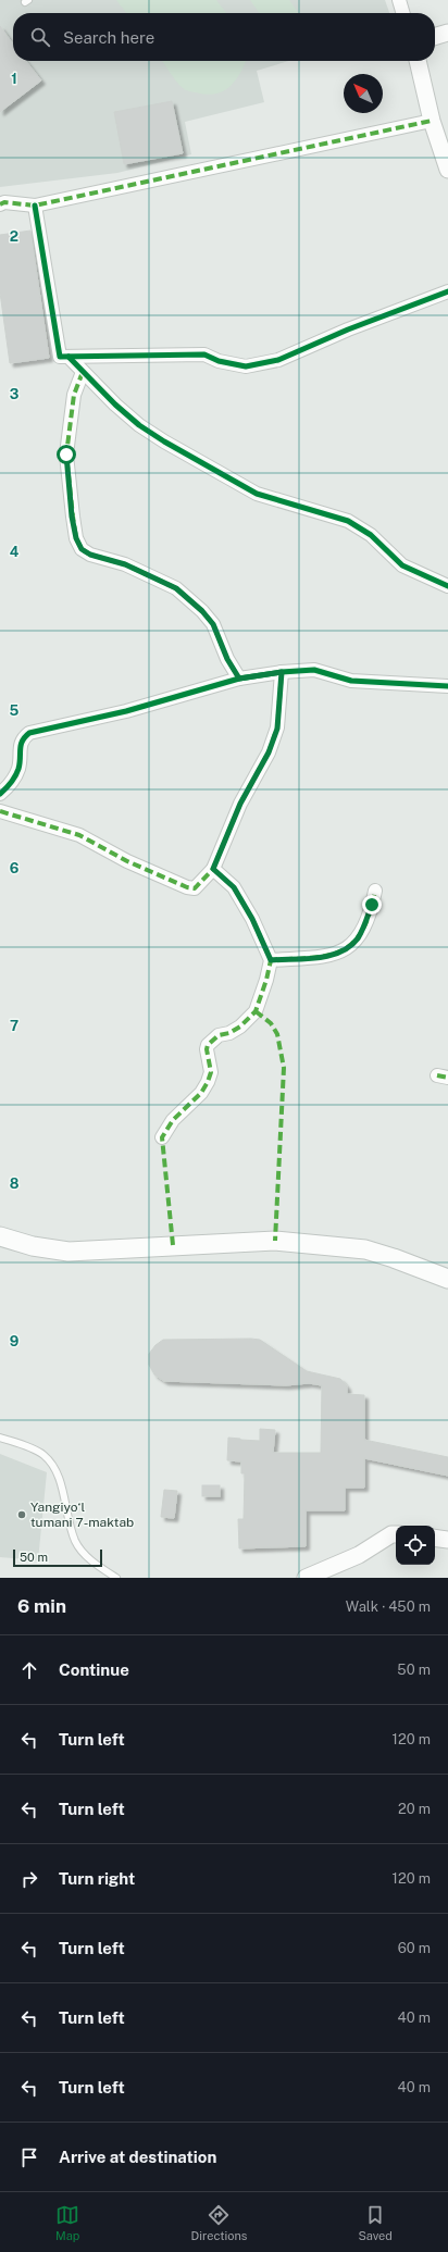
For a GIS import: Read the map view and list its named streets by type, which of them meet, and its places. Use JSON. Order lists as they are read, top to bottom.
{
  "places": ["Yangiyo‘l tumani 7-maktab"],
  "scale_bar": "50 m",
  "north": "top left",
  "page": {
    "search": "Search here",
    "scale": "50 m",
    "heading": ["6 min", "Walk · 450 m"],
    "list": [
      ["Continue", "50 m"],
      ["Turn left", "120 m"],
      ["Turn left", "20 m"],
      ["Turn right", "120 m"],
      ["Turn left", "60 m"],
      ["Turn left", "40 m"],
      ["Turn left", "40 m"],
      "Arrive at destination"
    ],
    "nav": ["Map", "Directions", "Saved"]
  },
  "grid": {
    "rows": [
      "1",
      "2",
      "3",
      "4",
      "5",
      "6",
      "7",
      "8",
      "9"
    ]
  }
}
